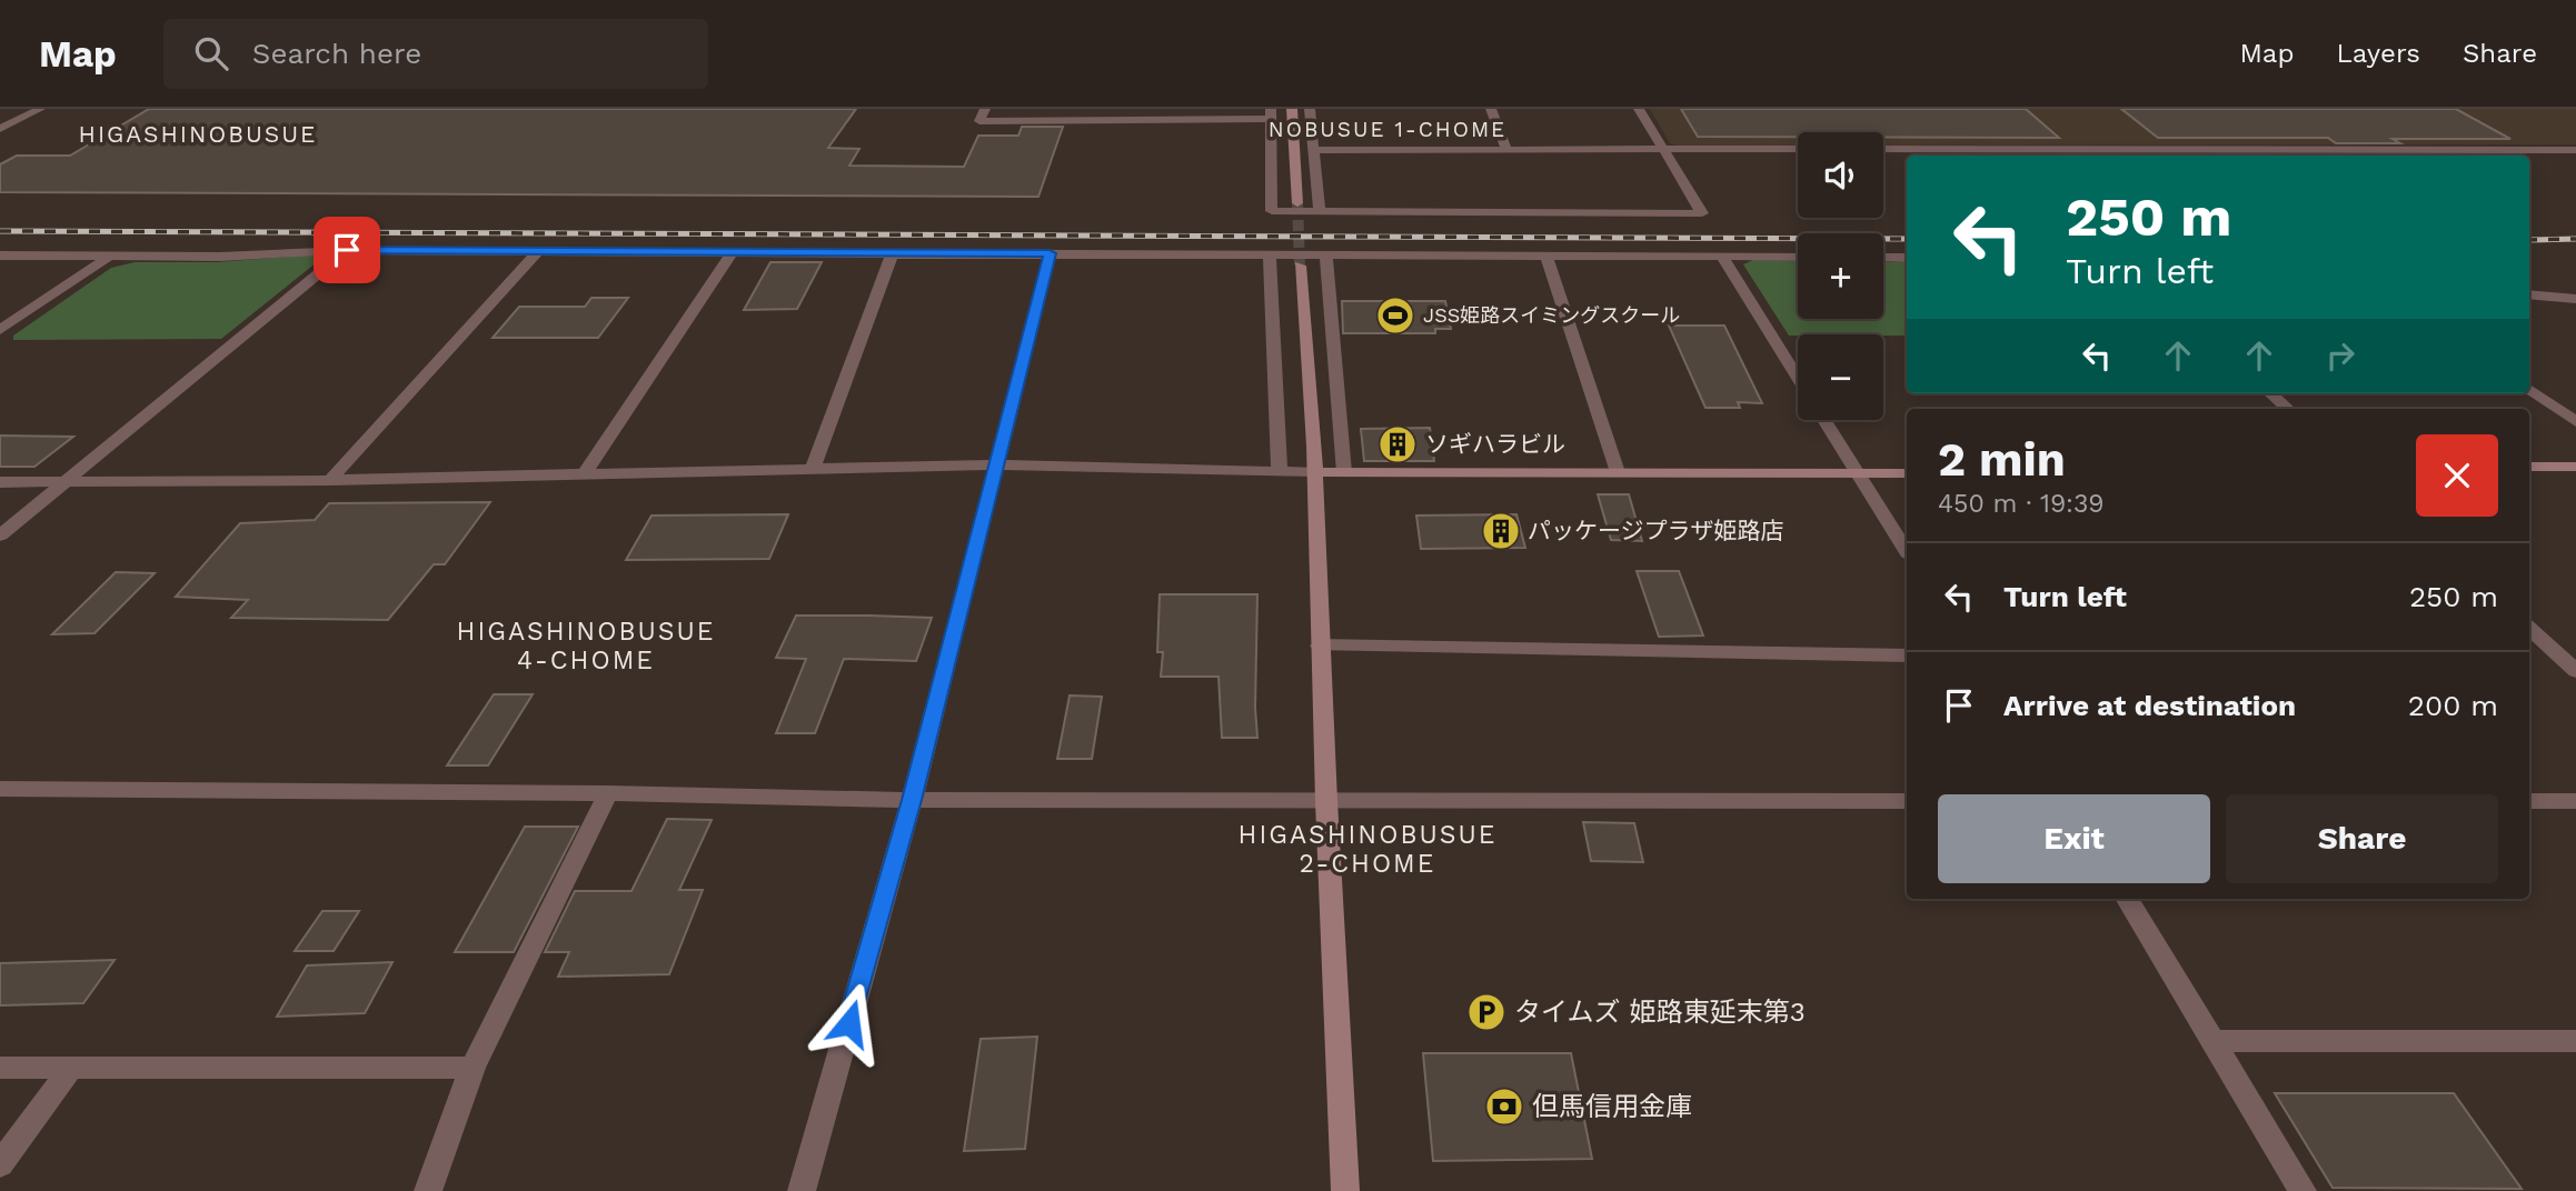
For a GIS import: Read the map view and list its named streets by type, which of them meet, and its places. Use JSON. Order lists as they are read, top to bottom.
{
  "districts": [
    "NOBUSUE 1-CHOME",
    "HIGASHINOBUSUE",
    "HIGASHINOBUSUE 4-CHOME",
    "HIGASHINOBUSUE 2-CHOME"
  ],
  "places": {
    "sports": ["JSS姫路スイミングスクール"],
    "building": ["ソギハラビル", "パッケージプラザ姫路店"],
    "parking": ["タイムズ 姫路東延末第3"],
    "bank": ["但馬信用金庫"]
  },
  "page": {
    "header": "Map",
    "search": "Search here",
    "nav": ["Map", "Layers", "Share"],
    "map_buttons": ["+", "−"],
    "turn": ["250 m", "Turn left"],
    "heading": ["2 min", "450 m · 19:39"],
    "list": [
      {
        "name": "Turn left",
        "value": "250 m"
      },
      {
        "name": "Arrive at destination",
        "value": "200 m"
      }
    ],
    "buttons": ["Exit", "Share"]
  }
}
